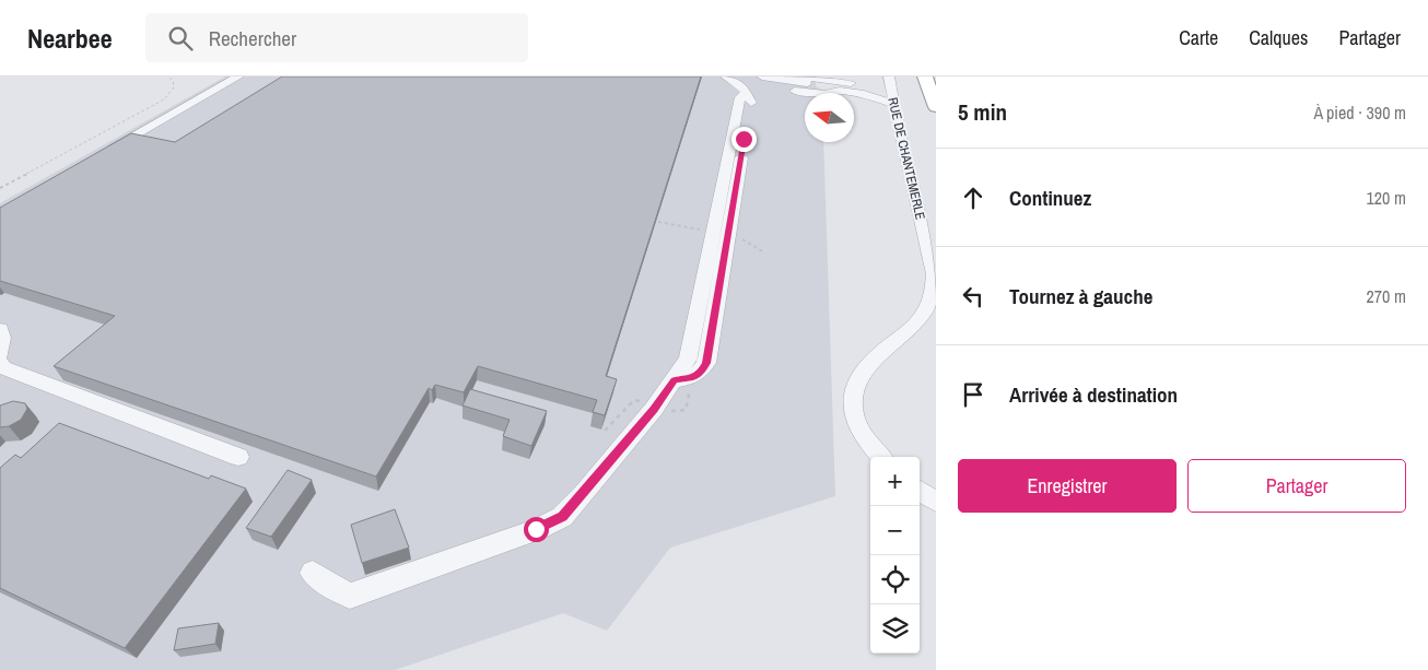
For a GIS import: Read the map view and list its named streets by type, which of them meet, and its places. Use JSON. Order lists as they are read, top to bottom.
{
  "streets": {
    "street": ["RUE DE CHANTEMERLE"]
  },
  "north": "left",
  "page": {
    "header": "Nearbee",
    "search": "Rechercher",
    "nav": ["Carte", "Calques", "Partager"],
    "heading": ["5 min", "À pied · 390 m"],
    "list": [
      ["Continuez", "120 m"],
      ["Tournez à gauche", "270 m"],
      "Arrivée à destination"
    ],
    "buttons": ["Enregistrer", "Partager"],
    "map_buttons": ["+", "−"]
  }
}
